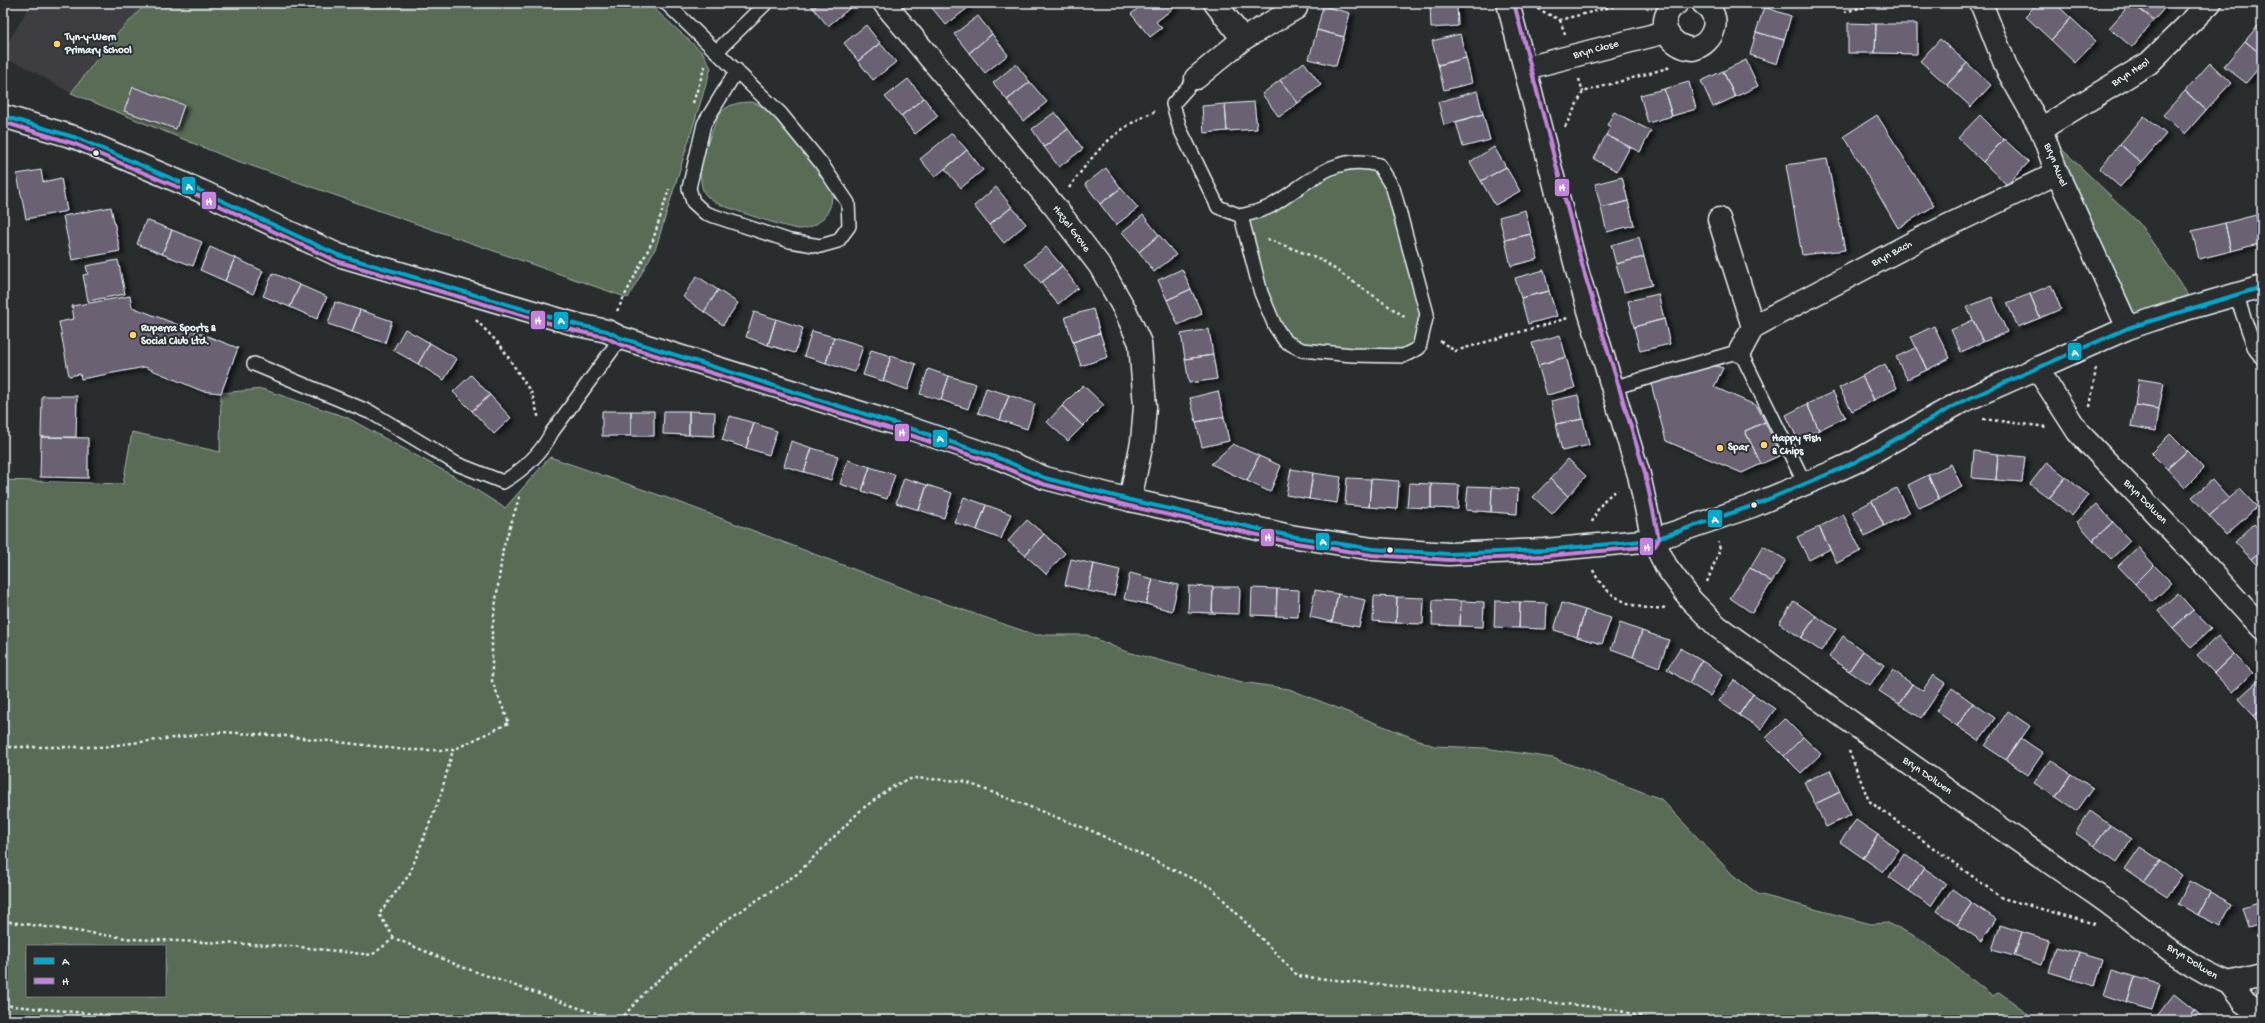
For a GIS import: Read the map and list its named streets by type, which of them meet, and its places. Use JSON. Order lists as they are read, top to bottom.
{
  "streets": {
    "street": [
      "Bryn Close",
      "Bryn Heol",
      "Bryn Awel",
      "Hazel Grove",
      "Bryn Bach",
      "Bryn Dolwen"
    ]
  },
  "crossings": [
    ["Bryn Close", "Bryn Dolwen"],
    ["Bryn Heol", "Bryn Awel"],
    ["Bryn Awel", "Bryn Bach"]
  ],
  "places": [
    "Tyn-y-Wern Primary School",
    "Ruperra Sports & Social Club Ltd.",
    "Happy Fish & Chips",
    "Spar"
  ],
  "lines": ["transit line H", "transit line A"],
  "legend": ["A", "H"]
}
